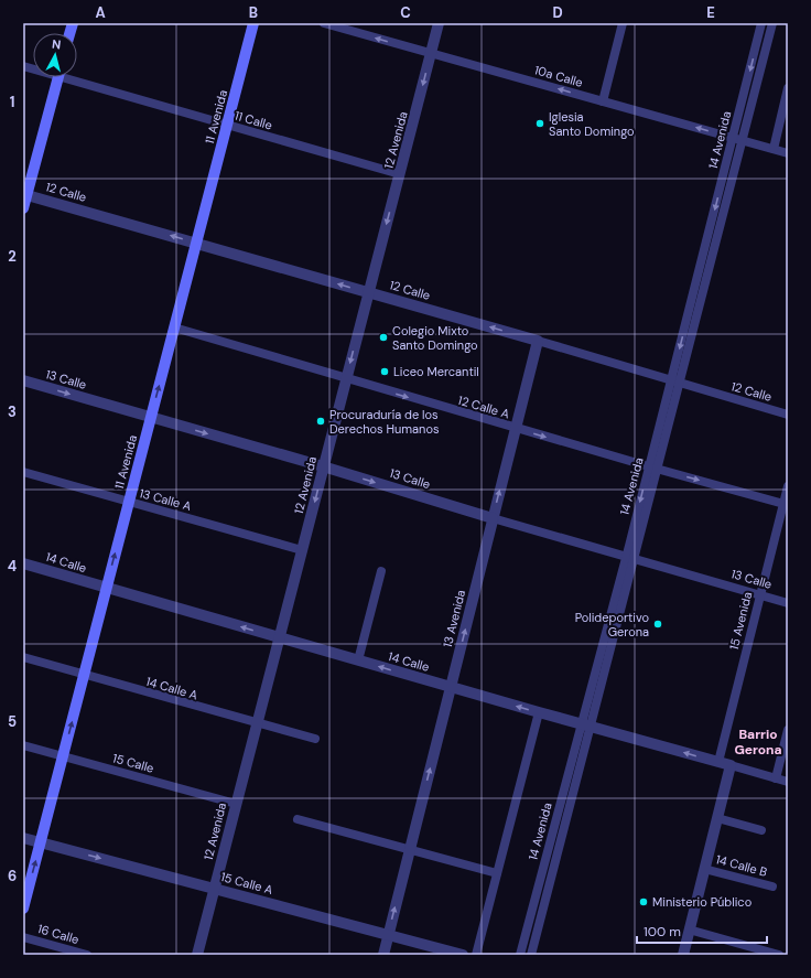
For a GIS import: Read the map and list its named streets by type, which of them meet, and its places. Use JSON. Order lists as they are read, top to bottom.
{
  "streets": {
    "main road": ["11 Avenida"],
    "street": [
      "10a Calle",
      "11 Calle",
      "12 Avenida",
      "14 Avenida",
      "12 Calle",
      "13 Calle",
      "12 Calle A",
      "13 Calle A",
      "14 Calle",
      "13 Avenida",
      "15 Avenida",
      "14 Calle A",
      "15 Calle",
      "14 Calle B",
      "15 Calle A",
      "16 Calle"
    ]
  },
  "crossings": [
    ["10a Calle", "12 Avenida"],
    ["10a Calle", "14 Avenida"],
    ["11 Avenida", "11 Calle"],
    ["11 Avenida", "12 Calle"],
    ["11 Avenida", "13 Calle"],
    ["11 Avenida", "12 Calle A"],
    ["11 Avenida", "13 Calle A"],
    ["11 Avenida", "14 Calle"],
    ["11 Avenida", "14 Calle A"],
    ["11 Avenida", "15 Calle"],
    ["11 Avenida", "15 Calle A"],
    ["11 Calle", "12 Avenida"],
    ["12 Avenida", "12 Calle"],
    ["12 Avenida", "13 Calle"],
    ["12 Avenida", "12 Calle A"],
    ["12 Avenida", "13 Calle A"],
    ["12 Avenida", "14 Calle"],
    ["12 Avenida", "14 Calle A"],
    ["12 Avenida", "15 Calle"],
    ["12 Avenida", "15 Calle A"],
    ["14 Avenida", "12 Calle"],
    ["14 Avenida", "13 Calle"],
    ["14 Avenida", "12 Calle A"],
    ["14 Avenida", "14 Calle"],
    ["12 Calle", "13 Avenida"],
    ["13 Calle", "13 Avenida"],
    ["13 Calle", "15 Avenida"],
    ["12 Calle A", "13 Avenida"],
    ["12 Calle A", "15 Avenida"],
    ["14 Calle", "13 Avenida"],
    ["14 Calle", "15 Avenida"],
    ["13 Avenida", "15 Calle A"]
  ],
  "one_way": [
    "10a Calle",
    "11 Avenida",
    "12 Avenida",
    "12 Calle",
    "13 Calle",
    "12 Calle A",
    "14 Calle",
    "15 Calle A"
  ],
  "districts": ["Barrio Gerona"],
  "places": [
    "Iglesia Santo Domingo",
    "Colegio Mixto Santo Domingo",
    "Liceo Mercantil",
    "Procuraduría de los Derechos Humanos",
    "Polideportivo Gerona",
    "Ministerio Público"
  ],
  "scale_bar": "100 m",
  "north": "top",
  "grid": {
    "columns": [
      "A",
      "B",
      "C",
      "D",
      "E"
    ],
    "rows": [
      "1",
      "2",
      "3",
      "4",
      "5",
      "6"
    ]
  }
}
